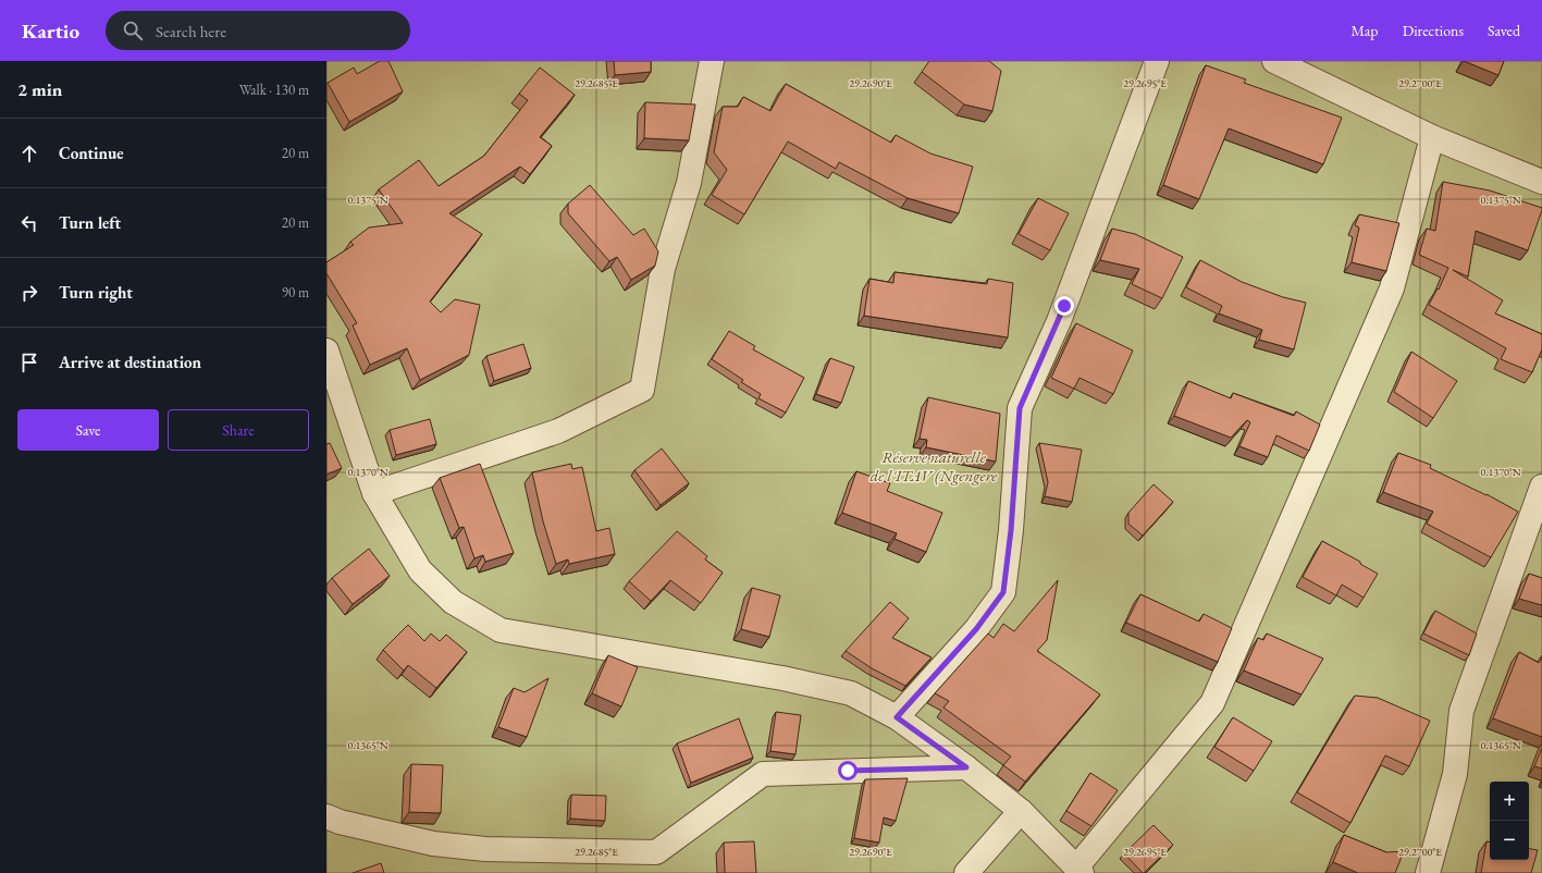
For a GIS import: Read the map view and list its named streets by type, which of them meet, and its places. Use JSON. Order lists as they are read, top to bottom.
{
  "parks": ["Réserve naturelle de l'ITAV (Ngengere"],
  "page": {
    "header": "Kartio",
    "search": "Search here",
    "nav": ["Map", "Directions", "Saved"],
    "heading": ["2 min", "Walk · 130 m"],
    "list": [
      ["Continue", "20 m"],
      ["Turn left", "20 m"],
      ["Turn right", "90 m"],
      "Arrive at destination"
    ],
    "buttons": ["Save", "Share"],
    "map_buttons": ["+", "−"]
  },
  "coordinates": [
    "29.2685°E",
    "29.2690°E",
    "29.2695°E",
    "29.2700°E",
    "0.1375°N",
    "0.1370°N",
    "0.1365°N"
  ]
}
